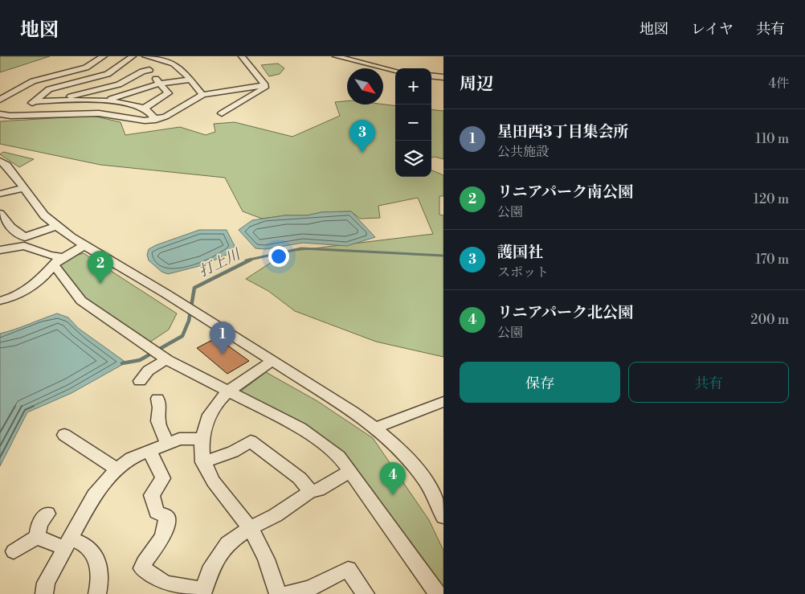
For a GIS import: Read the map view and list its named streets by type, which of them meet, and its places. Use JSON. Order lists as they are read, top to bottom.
{
  "water": ["打上川"],
  "north": "bottom right",
  "page": {
    "header": "地図",
    "nav": ["地図", "レイヤ", "共有"],
    "heading": ["周辺", "4件"],
    "map_buttons": ["+", "−"],
    "list": [
      {
        "mark": "1",
        "name": "星田西3丁目集会所",
        "note": "公共施設",
        "value": "110 m"
      },
      {
        "mark": "2",
        "name": "リニアパーク南公園",
        "note": "公園",
        "value": "120 m"
      },
      {
        "mark": "3",
        "name": "護国社",
        "note": "スポット",
        "value": "170 m"
      },
      {
        "mark": "4",
        "name": "リニアパーク北公園",
        "note": "公園",
        "value": "200 m"
      }
    ],
    "pins": [
      "3",
      "2",
      "1",
      "4"
    ],
    "buttons": ["保存", "共有"]
  }
}
